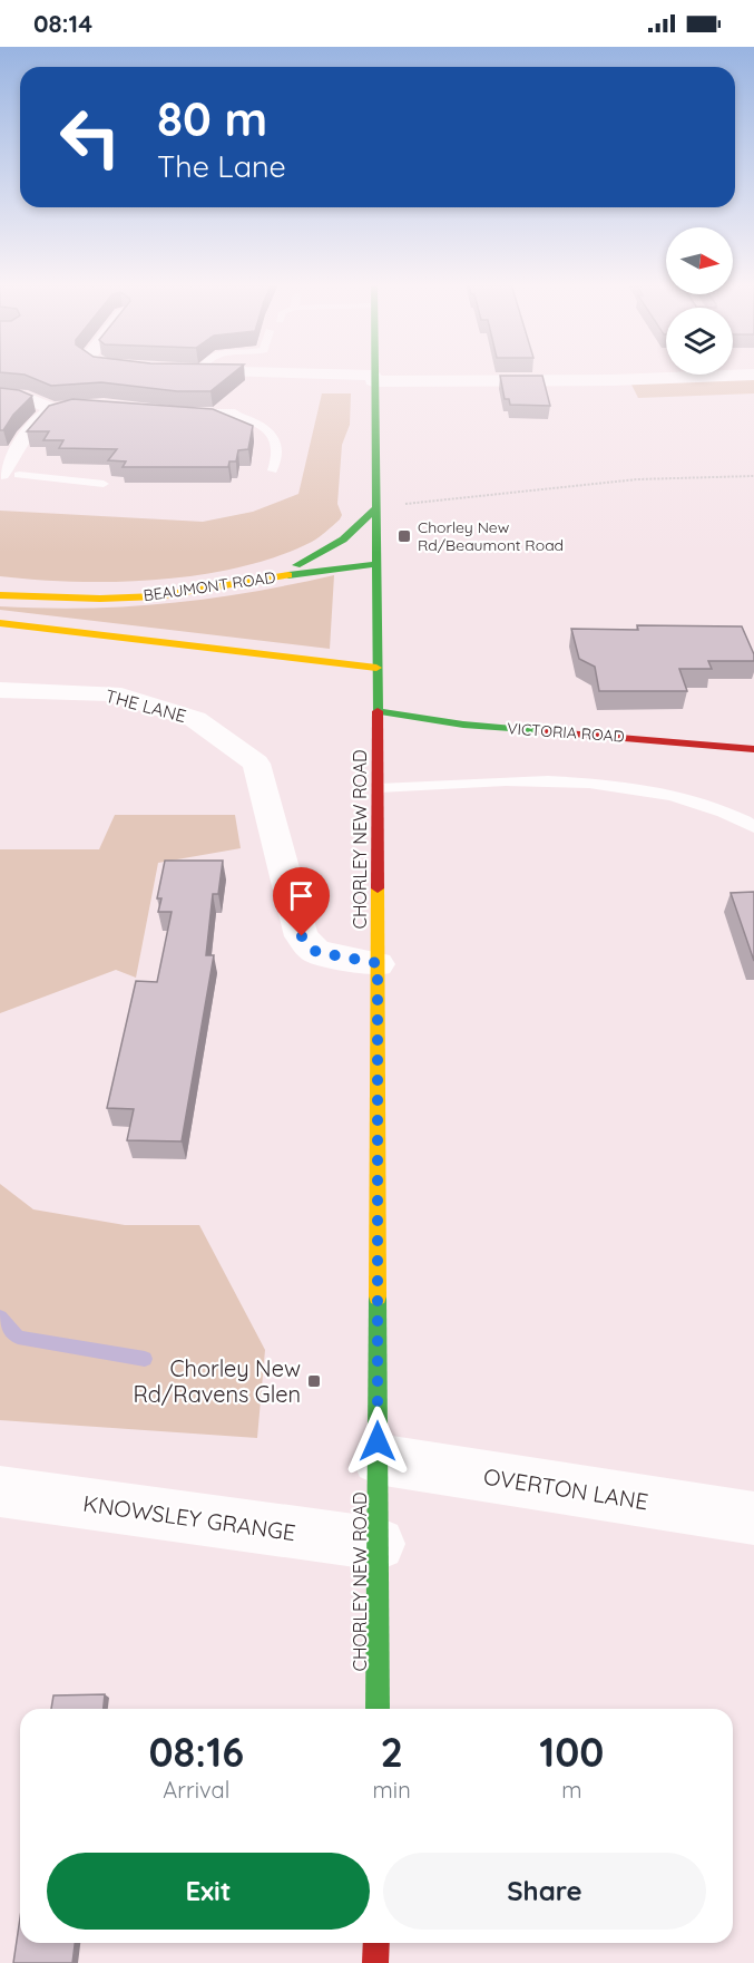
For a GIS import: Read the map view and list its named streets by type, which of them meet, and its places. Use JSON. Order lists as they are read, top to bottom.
{
  "streets": {
    "main road": ["BEAUMONT ROAD", "VICTORIA ROAD", "CHORLEY NEW ROAD"],
    "street": ["THE LANE", "OVERTON LANE", "KNOWSLEY GRANGE"]
  },
  "crossings": [
    ["BEAUMONT ROAD", "CHORLEY NEW ROAD"],
    ["THE LANE", "CHORLEY NEW ROAD"],
    ["VICTORIA ROAD", "CHORLEY NEW ROAD"],
    ["CHORLEY NEW ROAD", "OVERTON LANE"],
    ["CHORLEY NEW ROAD", "KNOWSLEY GRANGE"]
  ],
  "places": {
    "transit": ["Chorley New Rd/Beaumont Road", "Chorley New Rd/Ravens Glen"]
  },
  "north": "right",
  "page": {
    "status": "08:14",
    "turn": ["80 m", "The Lane"],
    "eta": [
      "08:16",
      "Arrival",
      "2",
      "min",
      "100",
      "m"
    ],
    "buttons": ["Exit", "Share"]
  }
}
